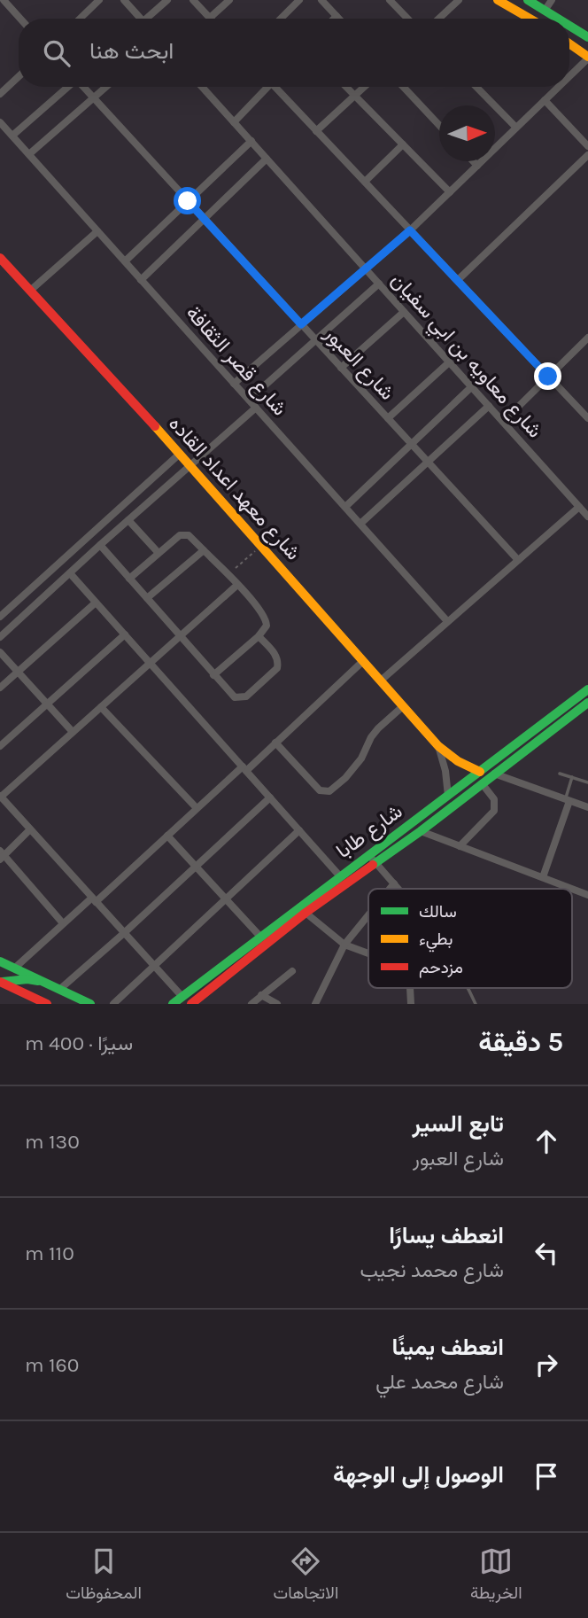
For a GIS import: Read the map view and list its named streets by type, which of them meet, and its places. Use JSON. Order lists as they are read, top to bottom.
{
  "streets": {
    "main road": ["شارع معهد اعداد القاده", "شارع طابا"],
    "street": ["شارع معاويه بن ابي سفيان", "شارع قصر الثقافة", "شارع العبور"]
  },
  "crossings": [
    ["شارع معهد اعداد القاده", "شارع طابا"]
  ],
  "legend": ["سالك", "بطيء", "مزدحم"],
  "north": "right",
  "page": {
    "search": "ابحث هنا",
    "heading": ["5 دقيقة", "سيرًا · 400 m"],
    "list": [
      ["تابع السير", "شارع العبور", "130 m"],
      ["انعطف يسارًا", "شارع محمد نجيب", "110 m"],
      ["انعطف يمينًا", "شارع محمد علي", "160 m"],
      "الوصول إلى الوجهة"
    ],
    "nav": ["الخريطة", "الاتجاهات", "المحفوظات"]
  }
}
